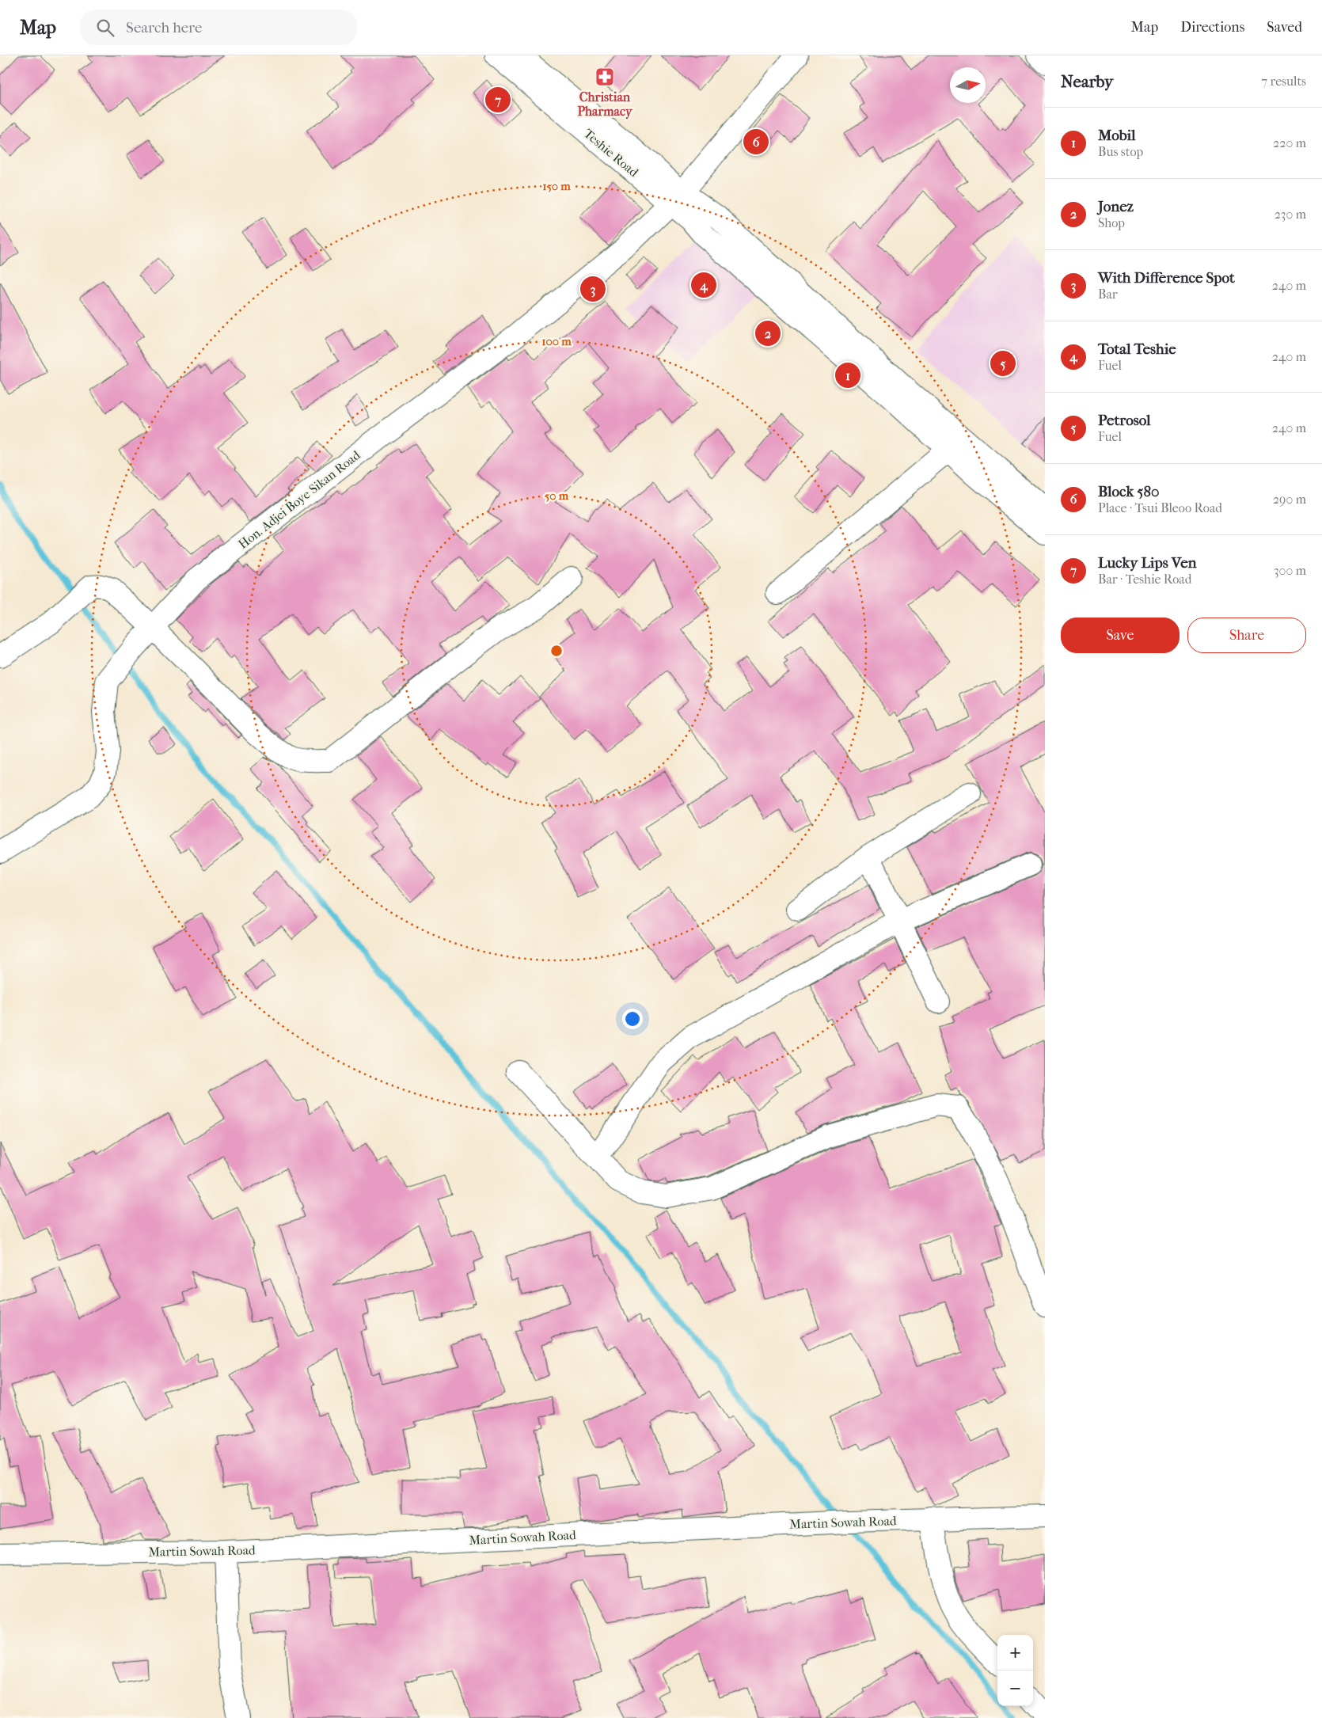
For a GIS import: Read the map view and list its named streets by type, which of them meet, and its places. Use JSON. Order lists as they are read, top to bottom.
{
  "streets": {
    "street": ["Teshie Road", "Hon. Adjei Boye Sikan Road", "Martin Sowah Road"]
  },
  "crossings": [
    ["Teshie Road", "Hon. Adjei Boye Sikan Road"]
  ],
  "places": {
    "pharmacy": ["Christian Pharmacy"]
  },
  "north": "right",
  "page": {
    "header": "Map",
    "search": "Search here",
    "nav": ["Map", "Directions", "Saved"],
    "heading": ["Nearby", "7 results"],
    "pins": [
      "7",
      "6",
      "4",
      "3",
      "2",
      "5",
      "1"
    ],
    "list": [
      {
        "mark": "1",
        "name": "Mobil",
        "note": "Bus stop",
        "value": "220 m"
      },
      {
        "mark": "2",
        "name": "Jonez",
        "note": "Shop",
        "value": "230 m"
      },
      {
        "mark": "3",
        "name": "With Difference Spot",
        "note": "Bar",
        "value": "240 m"
      },
      {
        "mark": "4",
        "name": "Total Teshie",
        "note": "Fuel",
        "value": "240 m"
      },
      {
        "mark": "5",
        "name": "Petrosol",
        "note": "Fuel",
        "value": "240 m"
      },
      {
        "mark": "6",
        "name": "Block 580",
        "note": "Place · Tsui Bleoo Road",
        "value": "290 m"
      },
      {
        "mark": "7",
        "name": "Lucky Lips Ven",
        "note": "Bar · Teshie Road",
        "value": "300 m"
      }
    ],
    "buttons": ["Save", "Share"],
    "map_buttons": ["+", "−"]
  },
  "rings": ["150 m", "100 m", "50 m"]
}
